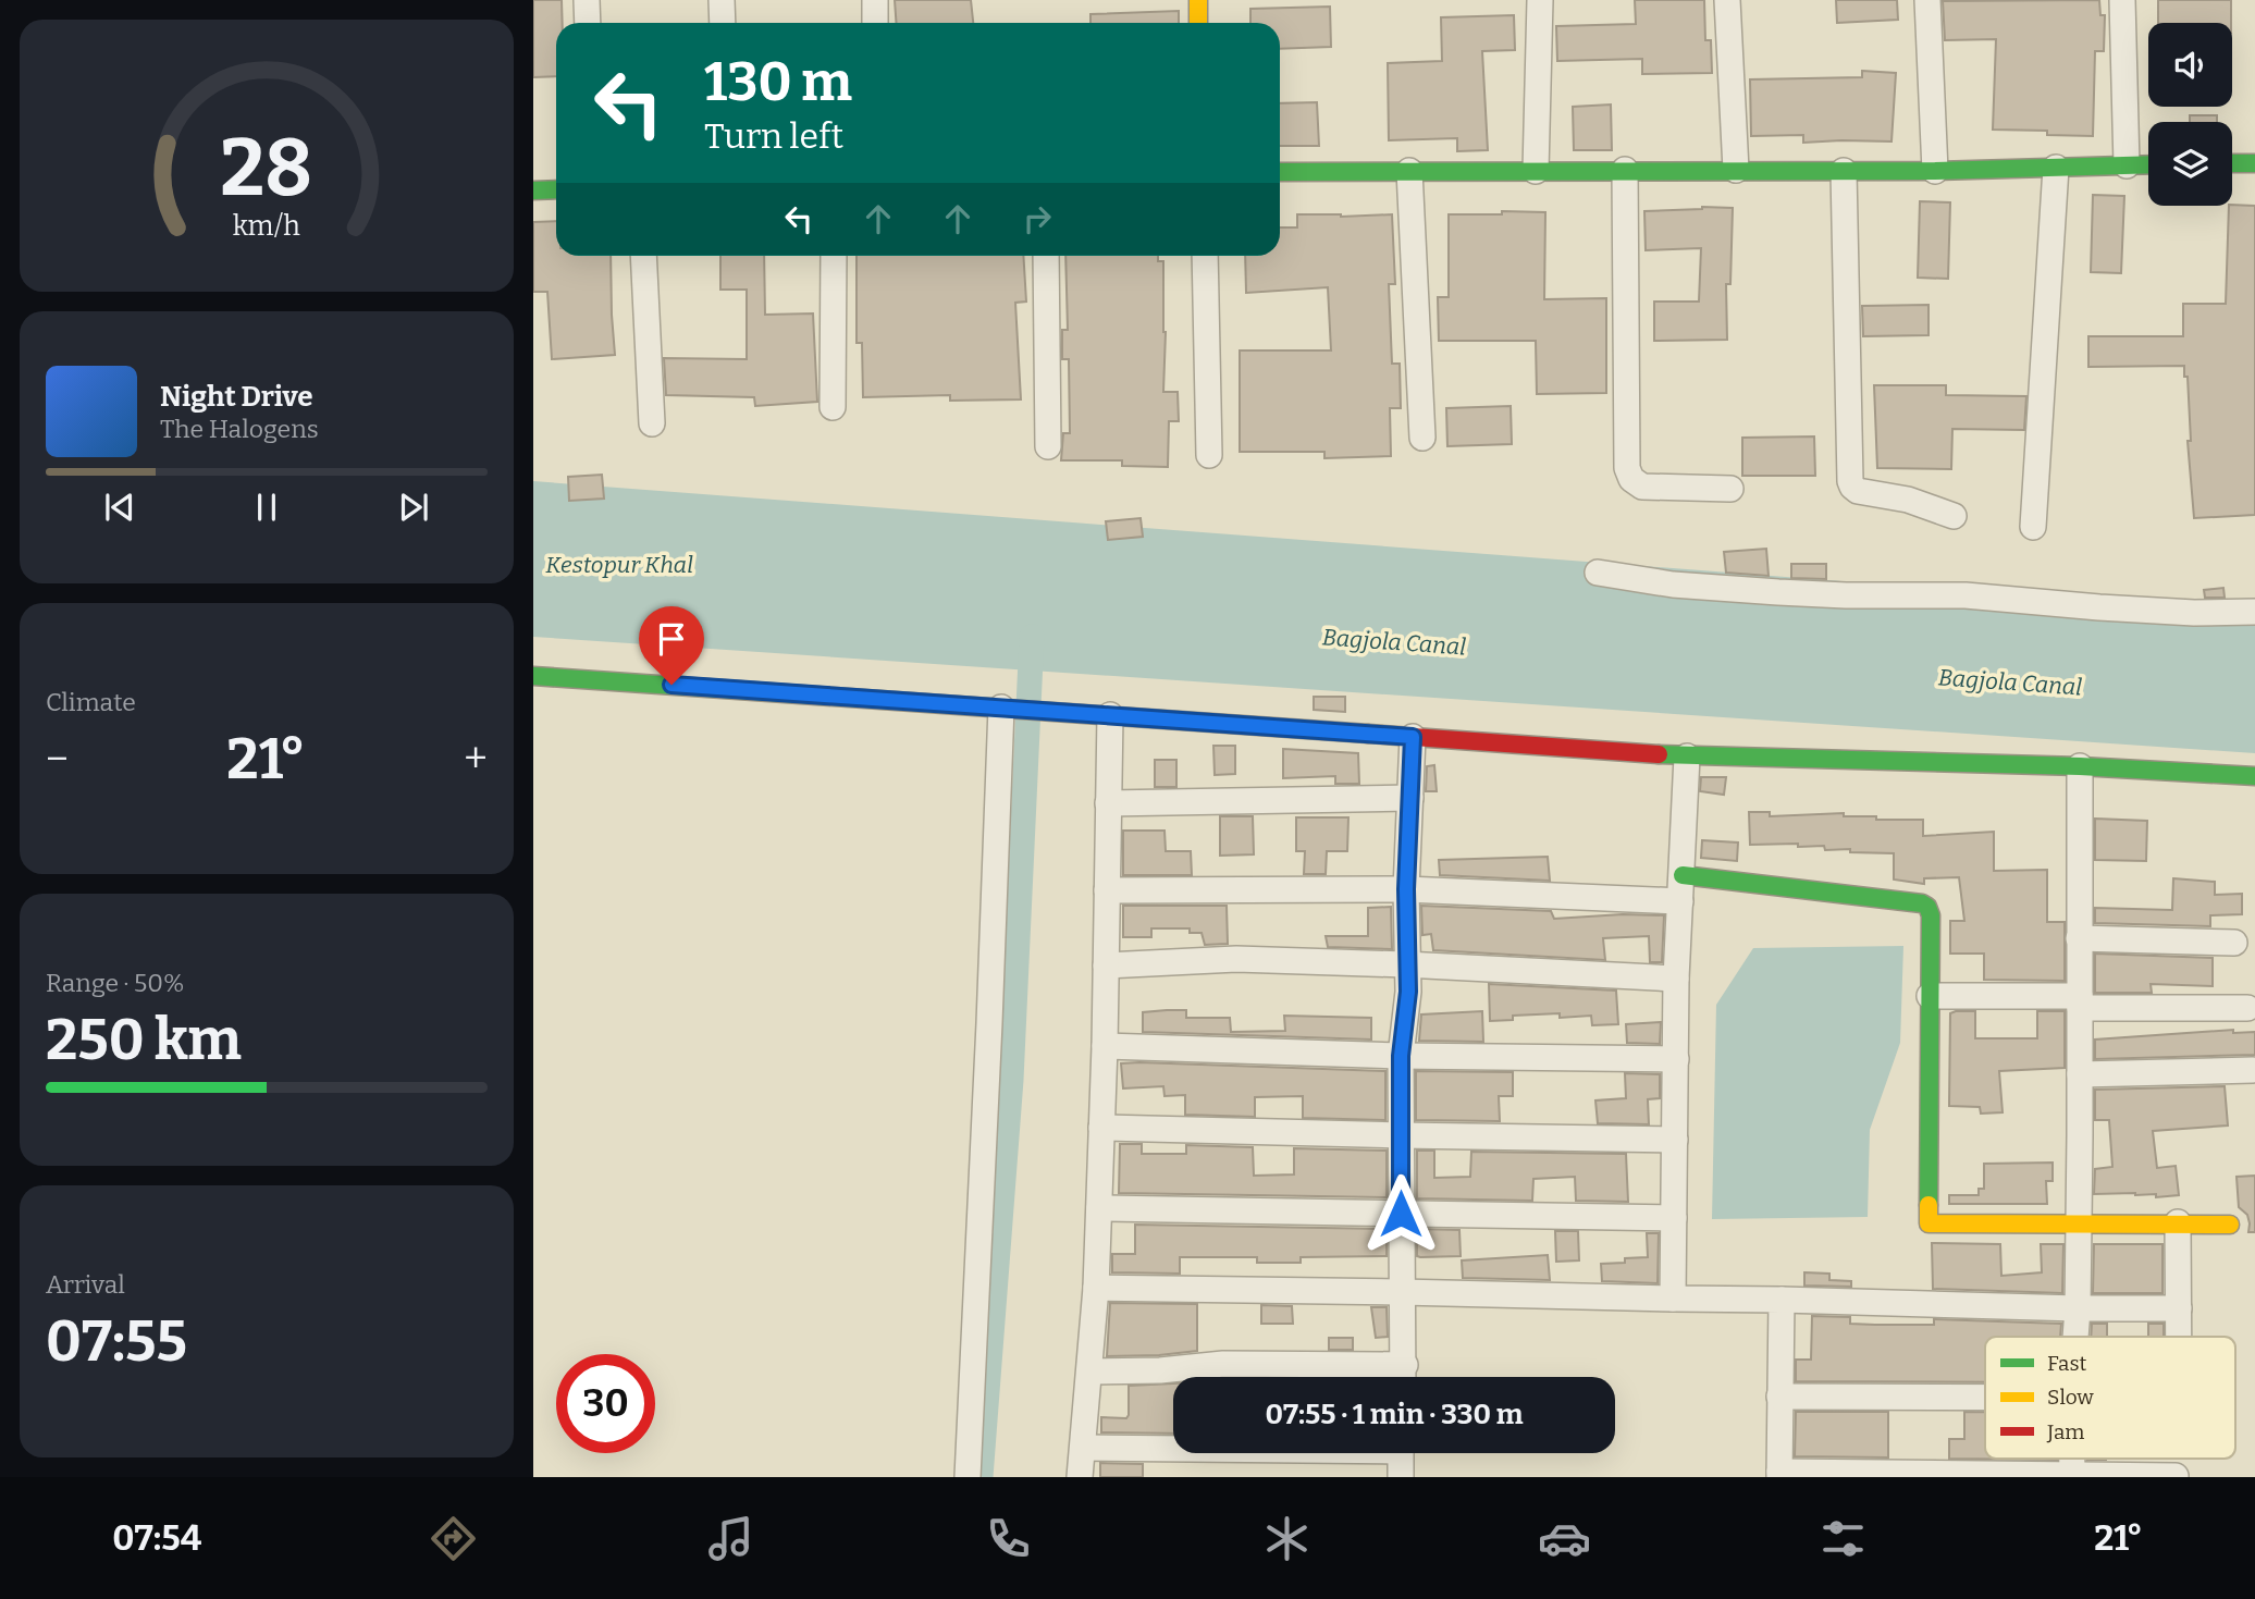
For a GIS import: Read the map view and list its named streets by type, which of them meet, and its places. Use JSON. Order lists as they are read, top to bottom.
{
  "water": ["Kestopur Khal", "Bagjola Canal"],
  "legend": ["Fast", "Slow", "Jam"],
  "page": {
    "turn": ["130 m", "Turn left"],
    "song": ["Night Drive", "The Halogens"],
    "tile": [
      "Climate",
      ["Range · 50%", "250 km"],
      ["Arrival", "07:55"]
    ],
    "heat": ["−", "21°", "+"],
    "limit": "30",
    "trip": "07:55 · 1 min · 330 m",
    "tabs": ["07:54", "21°"],
    "gauge": ["28", "km/h"]
  }
}
